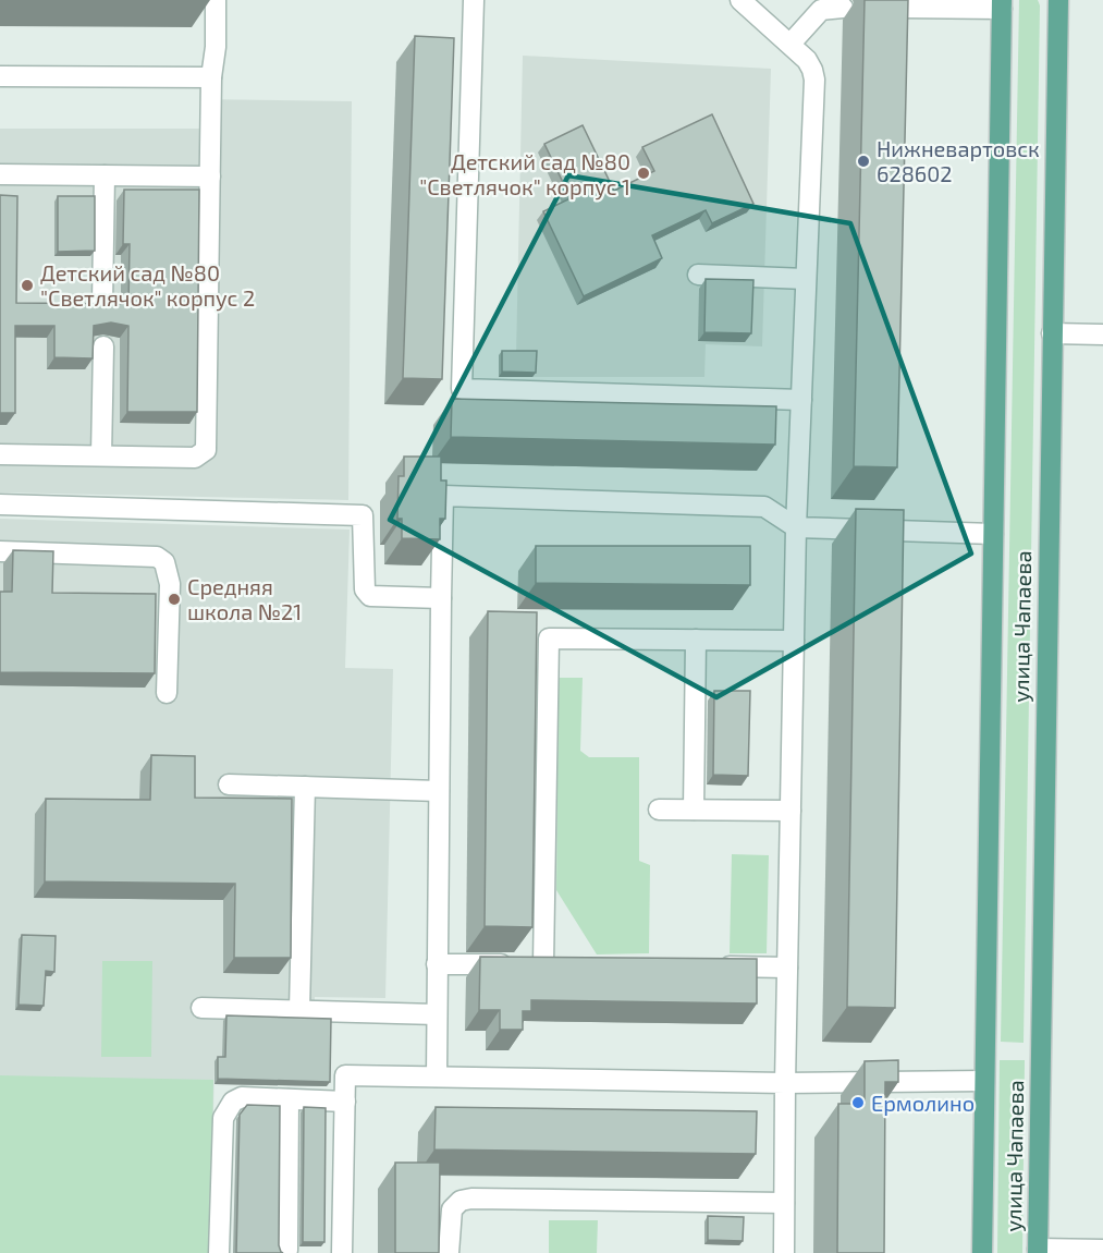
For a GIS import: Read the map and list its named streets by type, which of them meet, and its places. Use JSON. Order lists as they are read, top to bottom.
{
  "streets": {
    "main road": ["улица Чапаева"]
  },
  "places": [
    "Нижневартовск 628602",
    "Детский сад №80 \"Светлячок\" корпус 1",
    "Детский сад №80 \"Светлячок\" корпус 2",
    "Средняя школа №21",
    "Ермолино"
  ]
}
